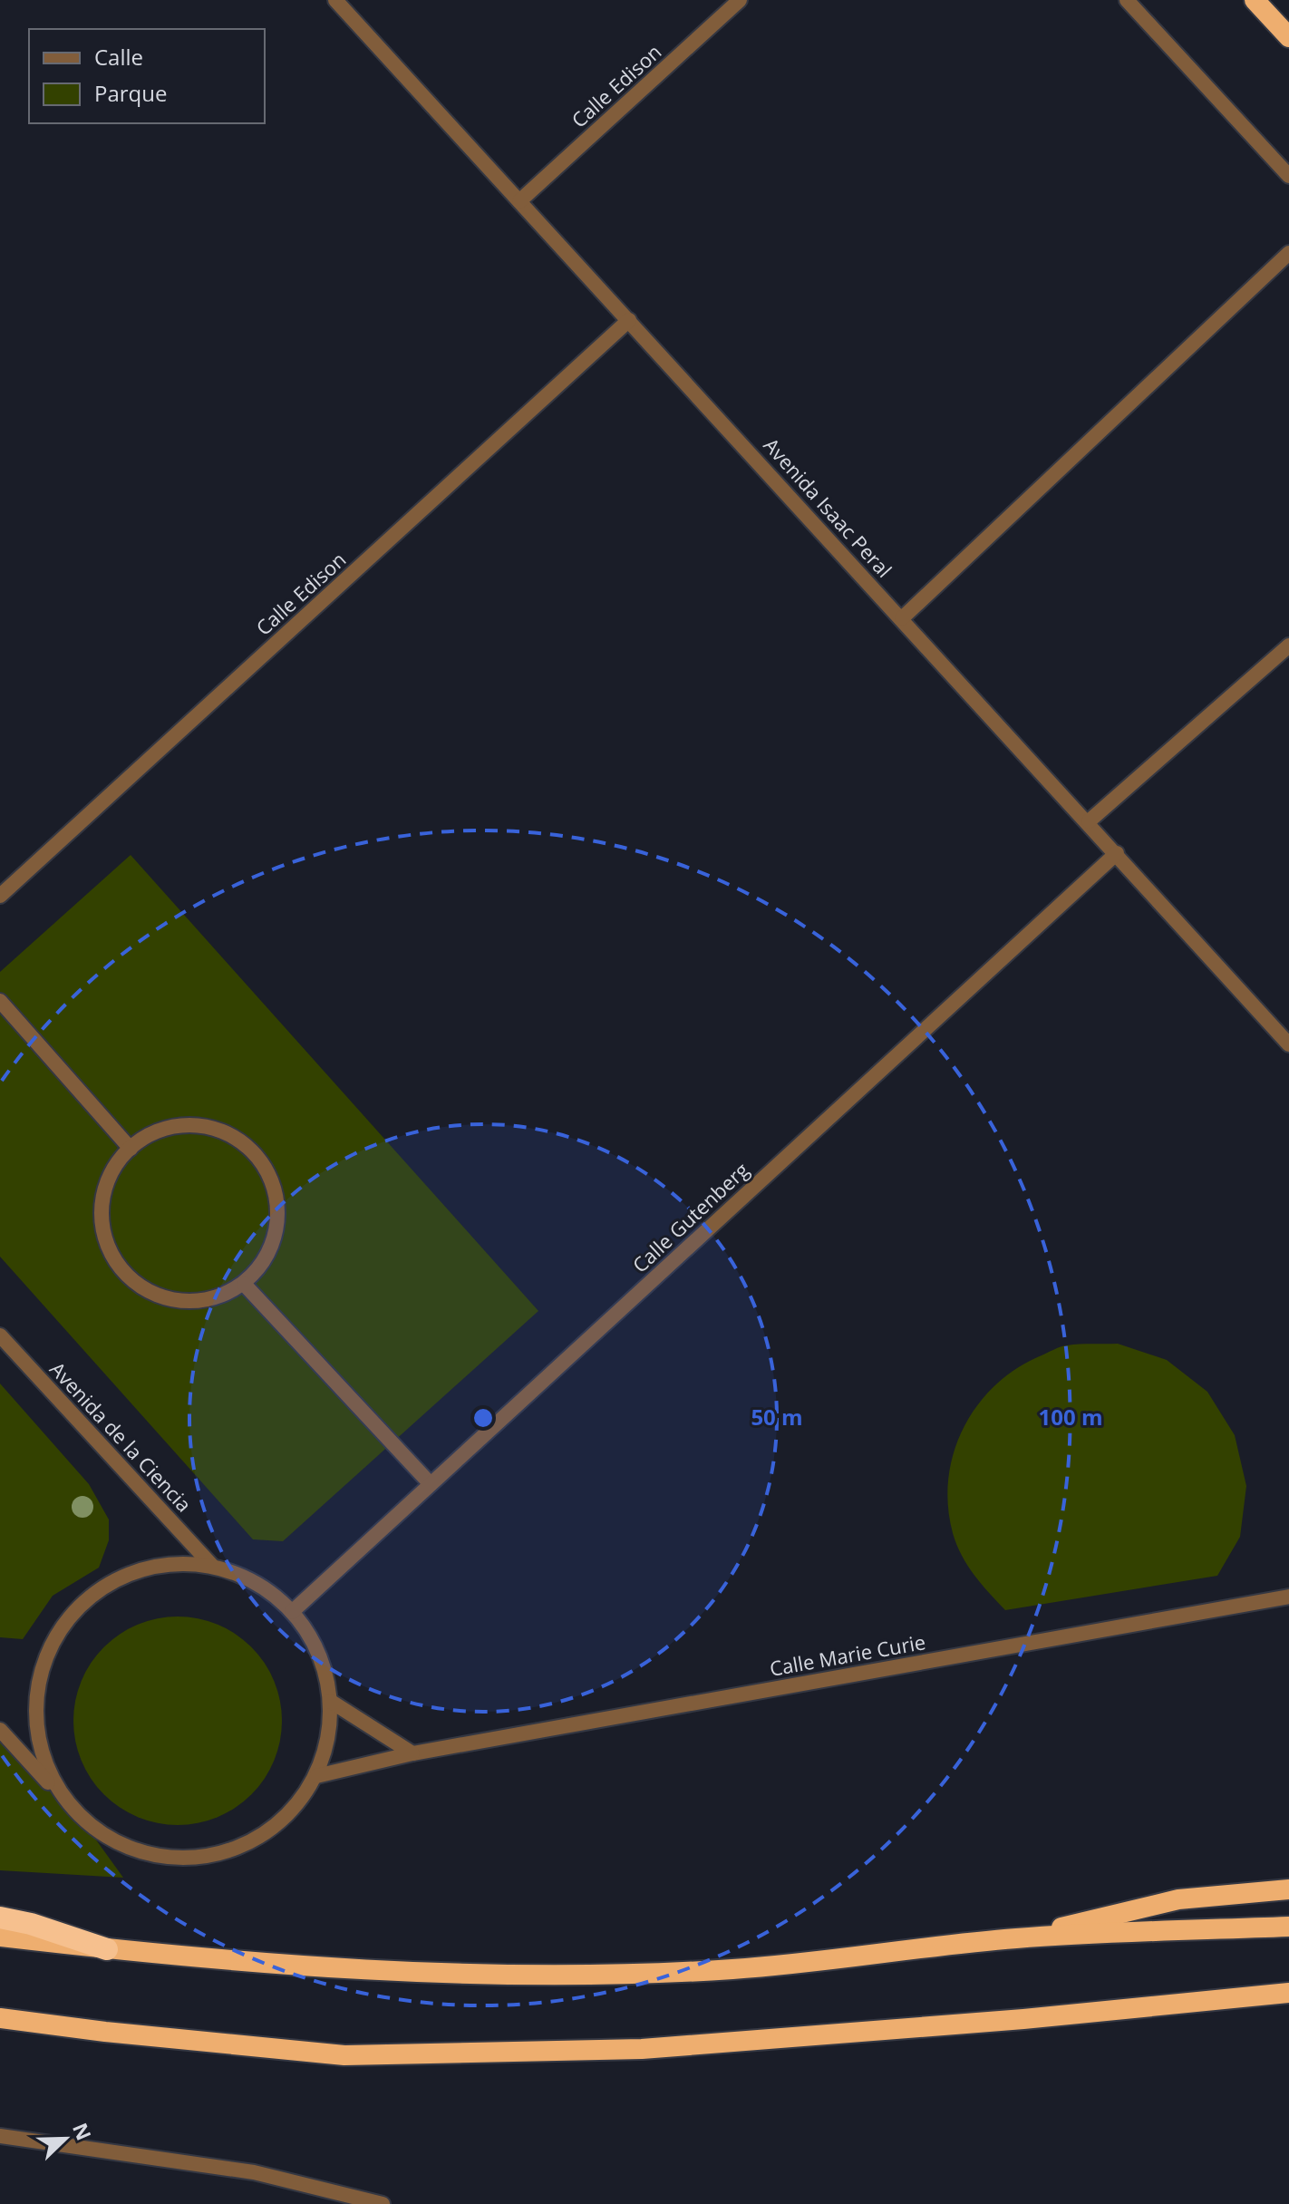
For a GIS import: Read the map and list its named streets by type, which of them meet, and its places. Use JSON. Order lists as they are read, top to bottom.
{
  "streets": {
    "street": [
      "Calle Edison",
      "Avenida Isaac Peral",
      "Calle Gutenberg",
      "Avenida de la Ciencia",
      "Calle Marie Curie"
    ]
  },
  "crossings": [
    ["Calle Edison", "Avenida Isaac Peral"],
    ["Avenida Isaac Peral", "Calle Gutenberg"]
  ],
  "legend": ["Calle", "Parque"],
  "north": "top right",
  "rings": ["50 m", "100 m"]
}
